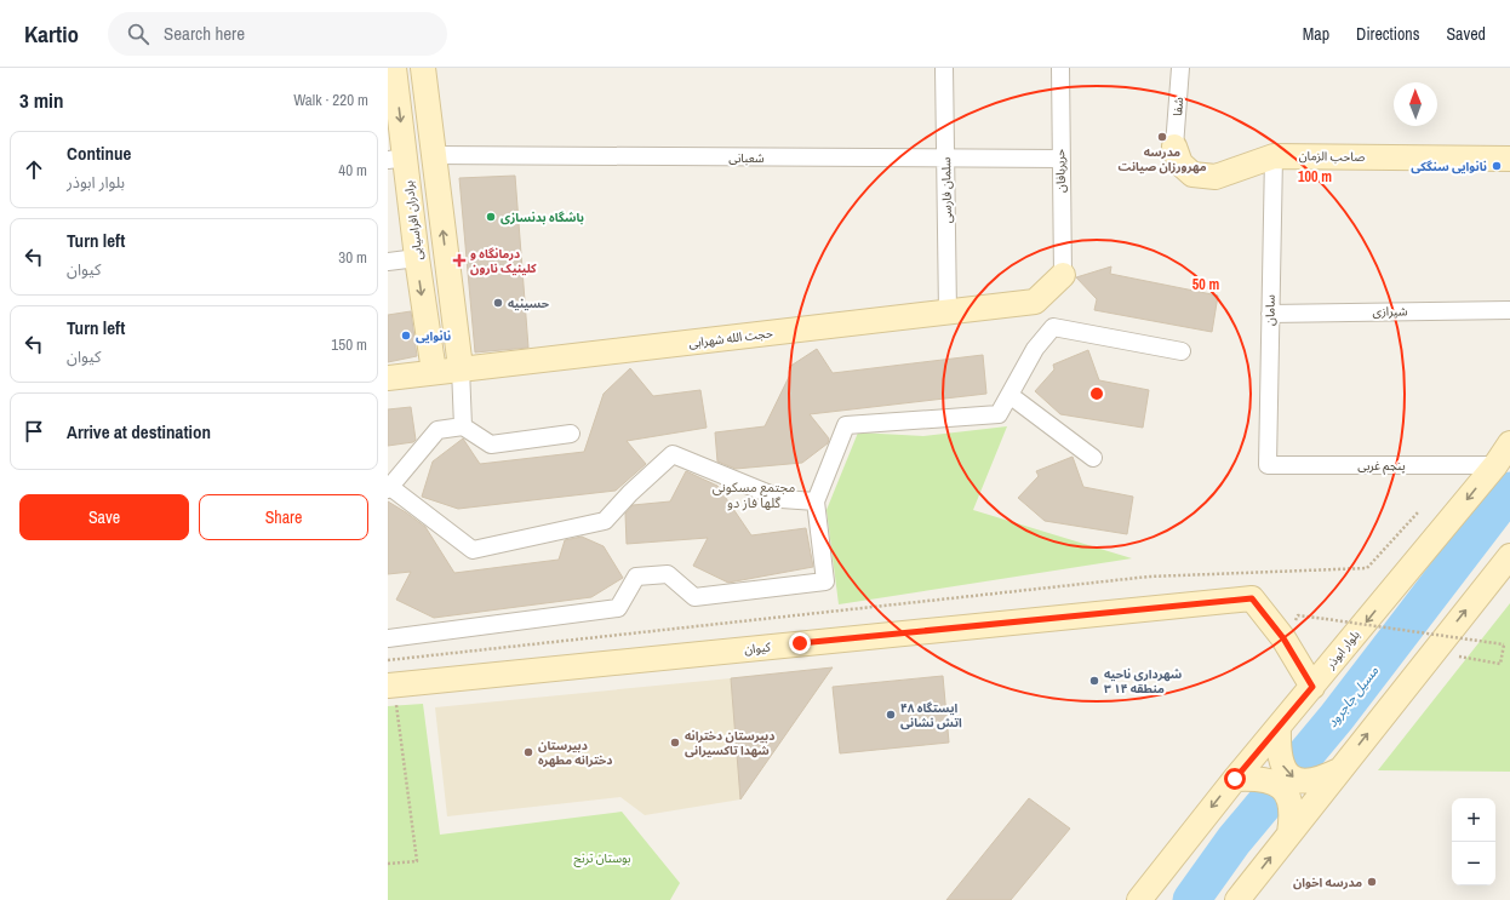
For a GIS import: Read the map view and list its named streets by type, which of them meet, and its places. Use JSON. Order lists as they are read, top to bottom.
{
  "streets": {
    "street": [
      "شفا",
      "صاحب الزمان",
      "شعبانی",
      "حریربافان",
      "سلمان فارسی",
      "برادران افراسیابی",
      "سامان",
      "شیرازی",
      "حجت الله شهرابی",
      "پنجم غربی",
      "کیوان",
      "بلوار ابوذر"
    ]
  },
  "crossings": [
    ["شفا", "صاحب الزمان"],
    ["صاحب الزمان", "سامان"],
    ["شعبانی", "حریربافان"],
    ["شعبانی", "سلمان فارسی"],
    ["حریربافان", "حجت الله شهرابی"],
    ["سلمان فارسی", "حجت الله شهرابی"],
    ["برادران افراسیابی", "حجت الله شهرابی"],
    ["سامان", "شیرازی"],
    ["سامان", "پنجم غربی"],
    ["پنجم غربی", "بلوار ابوذر"],
    ["کیوان", "بلوار ابوذر"]
  ],
  "districts": ["مجتمع مسکونی گلها فاز دو"],
  "water": ["مسیل جاجرود"],
  "parks": ["بوستان ترنج"],
  "places": {
    "other": [
      "مدرسه مهرورزان صیانت",
      "نانوایی سنگکی",
      "باشگاه بدنسازی",
      "حسینیه",
      "نانوایی",
      "شهرداری ناحیه ۳ منطقه ۱۴",
      "ایستگاه ۴۸ اتش نشانی",
      "دبیرستان دخترانه شهدا تاکسیرانی",
      "دبیرستان دخترانه مطهره",
      "مدرسه اخوان"
    ],
    "health": ["درمانگاه و کلینیک نارون"]
  },
  "north": "top",
  "page": {
    "header": "Kartio",
    "search": "Search here",
    "nav": ["Map", "Directions", "Saved"],
    "heading": ["3 min", "Walk · 220 m"],
    "list": [
      ["Continue", "بلوار ابوذر", "40 m"],
      ["Turn left", "کیوان", "30 m"],
      ["Turn left", "کیوان", "150 m"],
      "Arrive at destination"
    ],
    "buttons": ["Save", "Share"],
    "map_buttons": ["+", "−"]
  },
  "rings": ["100 m", "50 m"]
}
